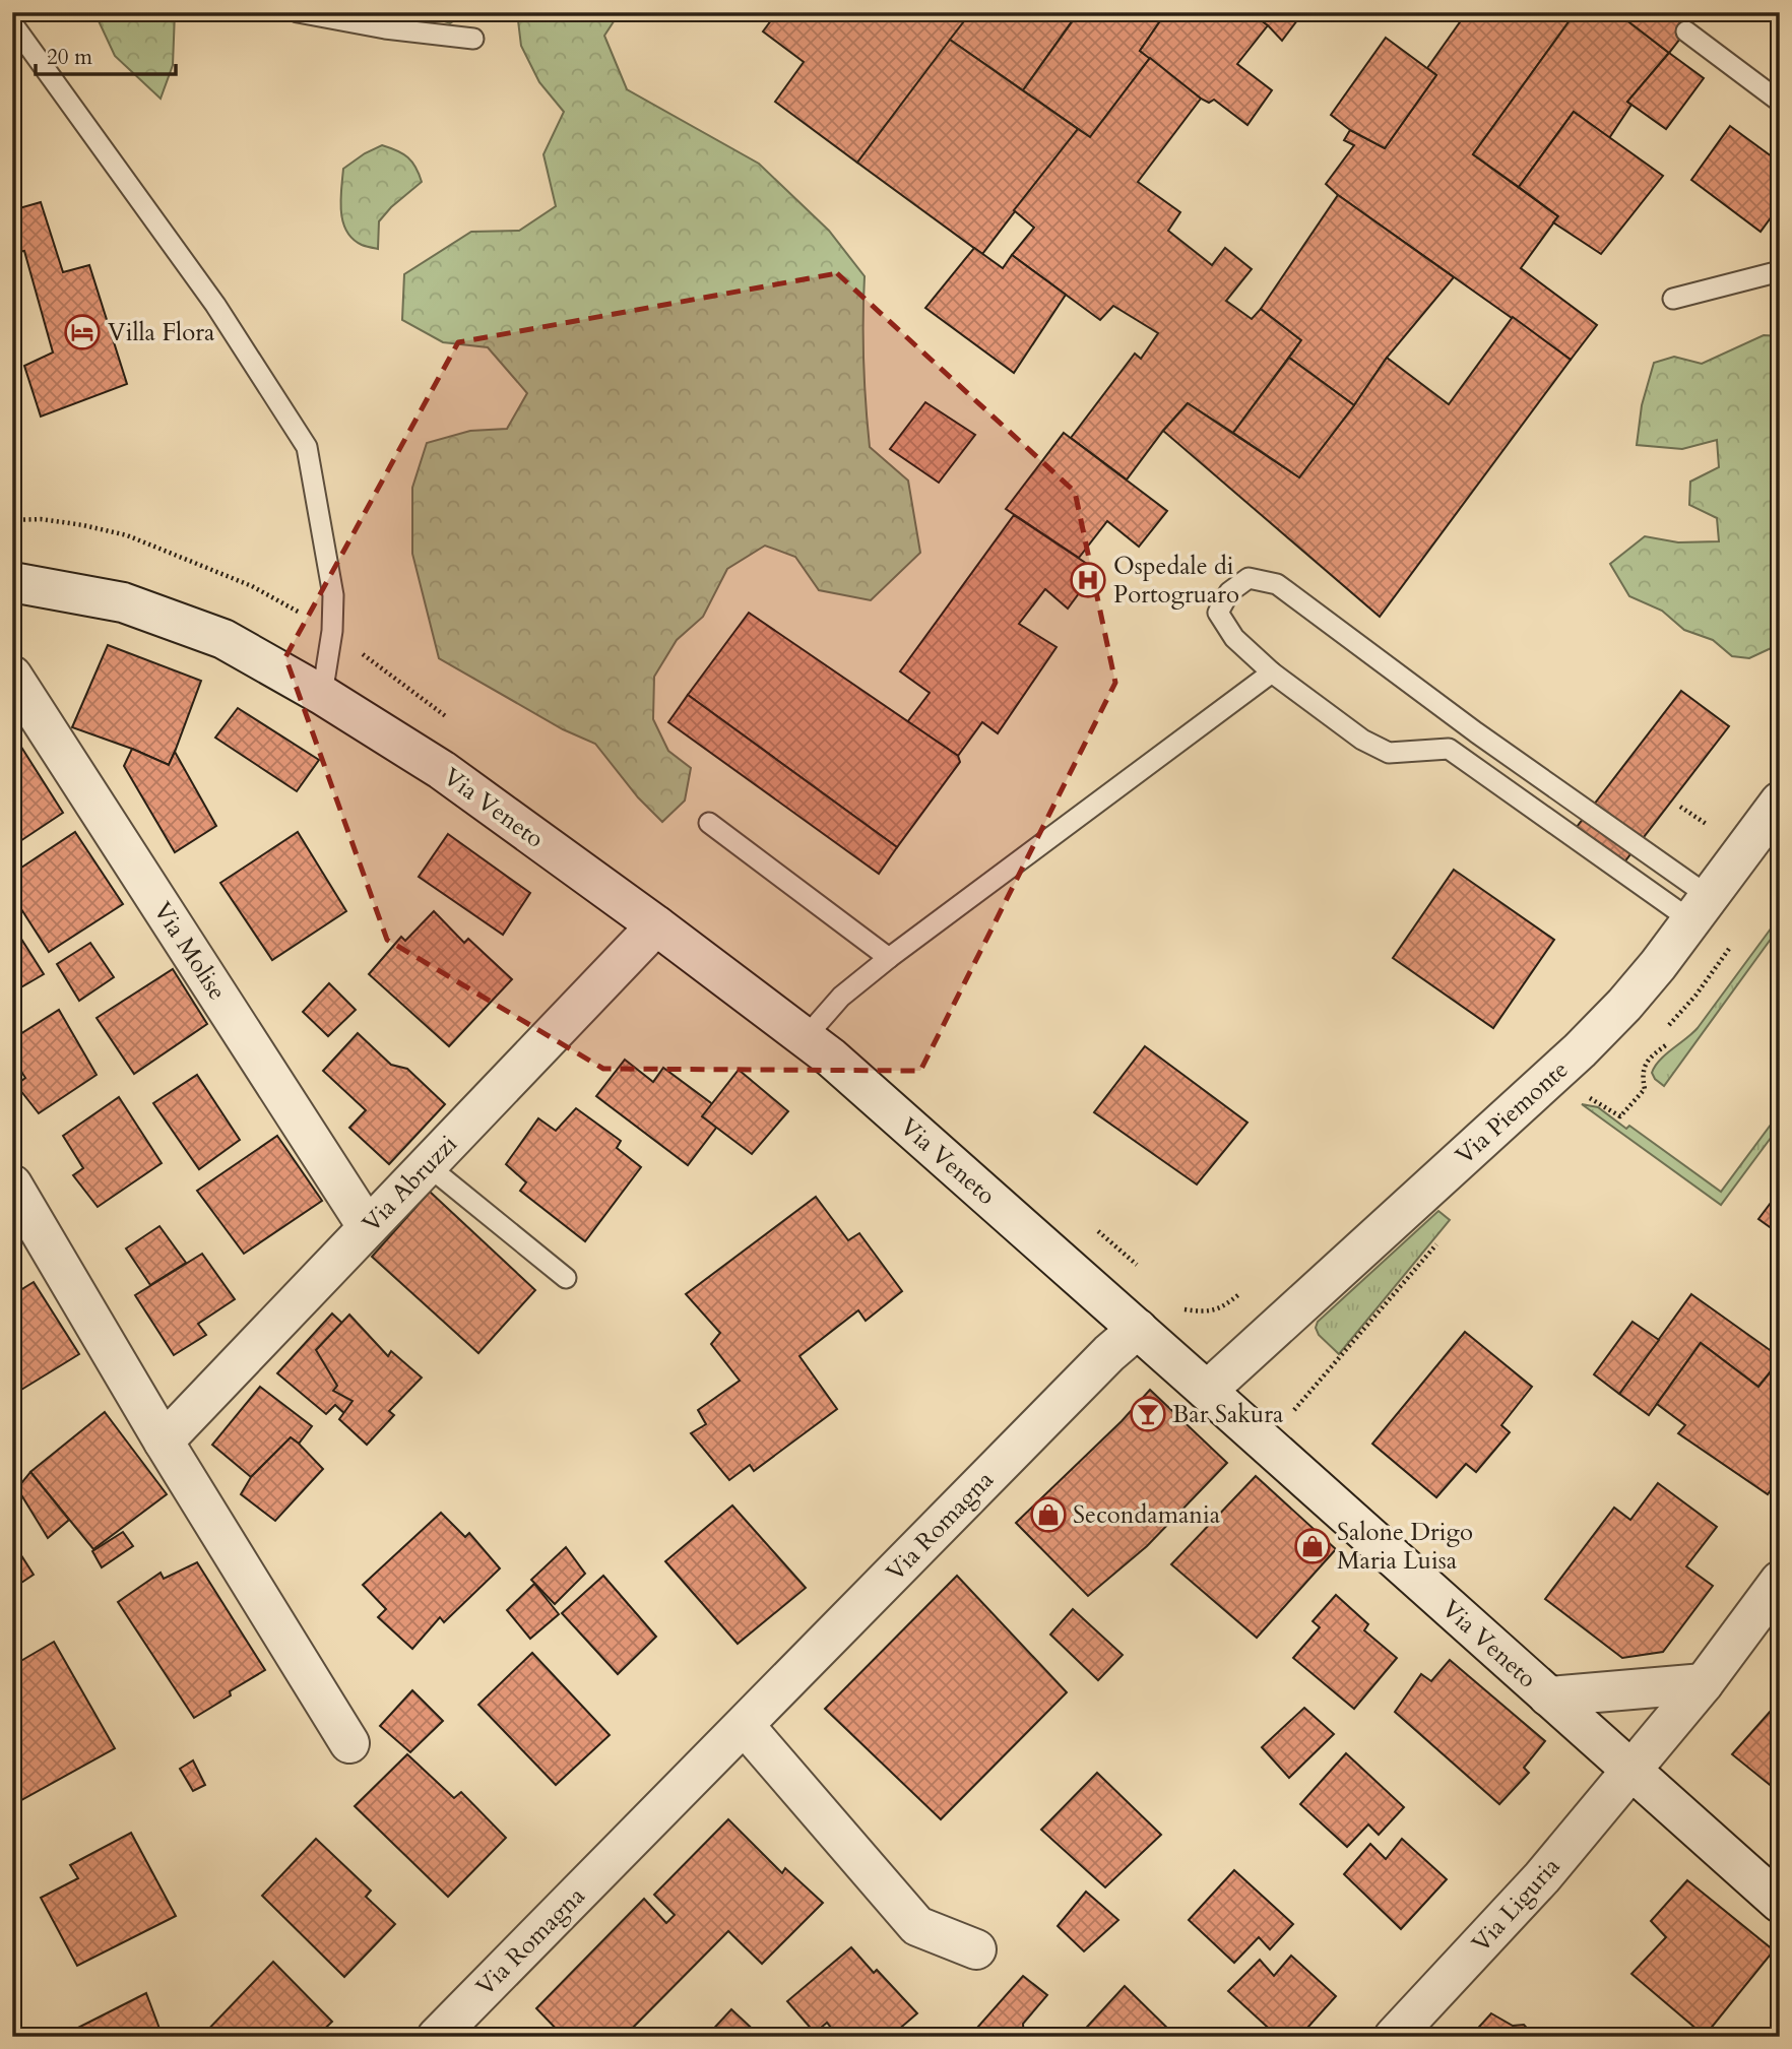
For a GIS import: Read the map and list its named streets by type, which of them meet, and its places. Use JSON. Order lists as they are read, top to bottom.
{
  "streets": {
    "street": [
      "Via Veneto",
      "Via Molise",
      "Via Piemonte",
      "Via Abruzzi",
      "Via Romagna",
      "Via Liguria"
    ]
  },
  "crossings": [
    ["Via Veneto", "Via Piemonte"],
    ["Via Veneto", "Via Abruzzi"],
    ["Via Veneto", "Via Romagna"],
    ["Via Veneto", "Via Liguria"],
    ["Via Molise", "Via Abruzzi"]
  ],
  "places": {
    "hotel": ["Villa Flora"],
    "hospital": ["Ospedale di Portogruaro"],
    "bar": ["Bar Sakura"],
    "shop": ["Secondamania", "Salone Drigo Maria Luisa"]
  },
  "scale_bar": "20 m"
}
